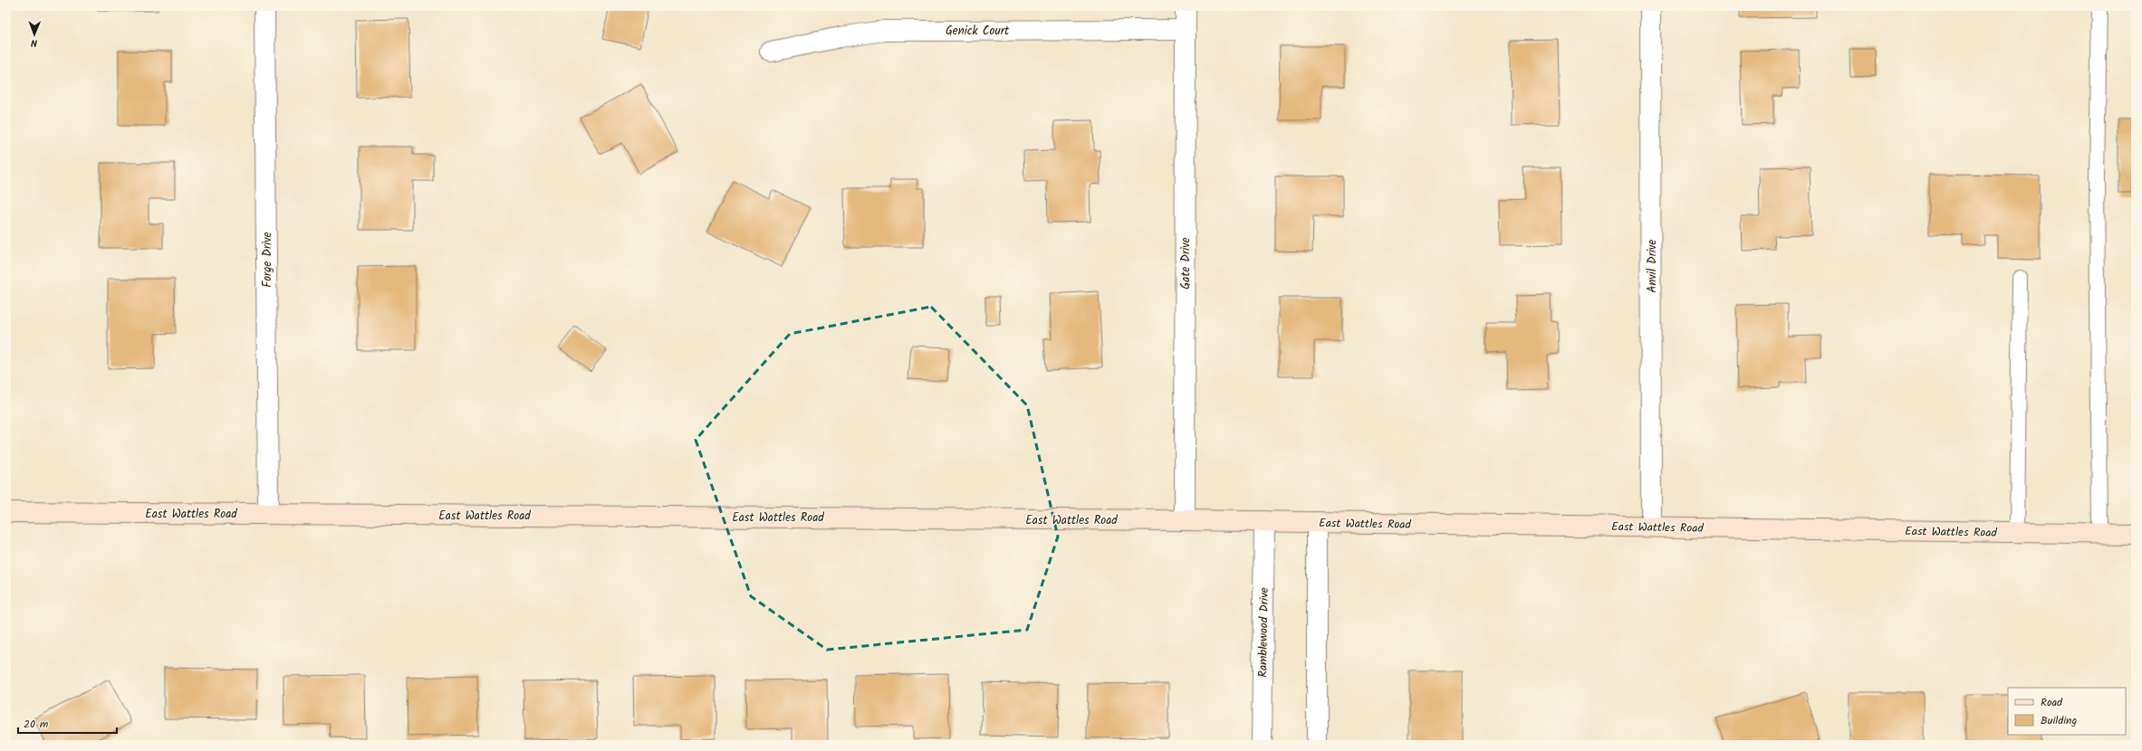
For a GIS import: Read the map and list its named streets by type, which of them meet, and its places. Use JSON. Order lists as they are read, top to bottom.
{
  "streets": {
    "main road": ["East Wattles Road"],
    "street": [
      "Genick Court",
      "Forge Drive",
      "Gate Drive",
      "Anvil Drive",
      "Ramblewood Drive"
    ]
  },
  "crossings": [
    ["Genick Court", "Gate Drive"],
    ["Forge Drive", "East Wattles Road"],
    ["Gate Drive", "East Wattles Road"],
    ["Anvil Drive", "East Wattles Road"],
    ["East Wattles Road", "Ramblewood Drive"]
  ],
  "legend": ["Road", "Building"],
  "scale_bar": "20 m",
  "north": "bottom"
}
